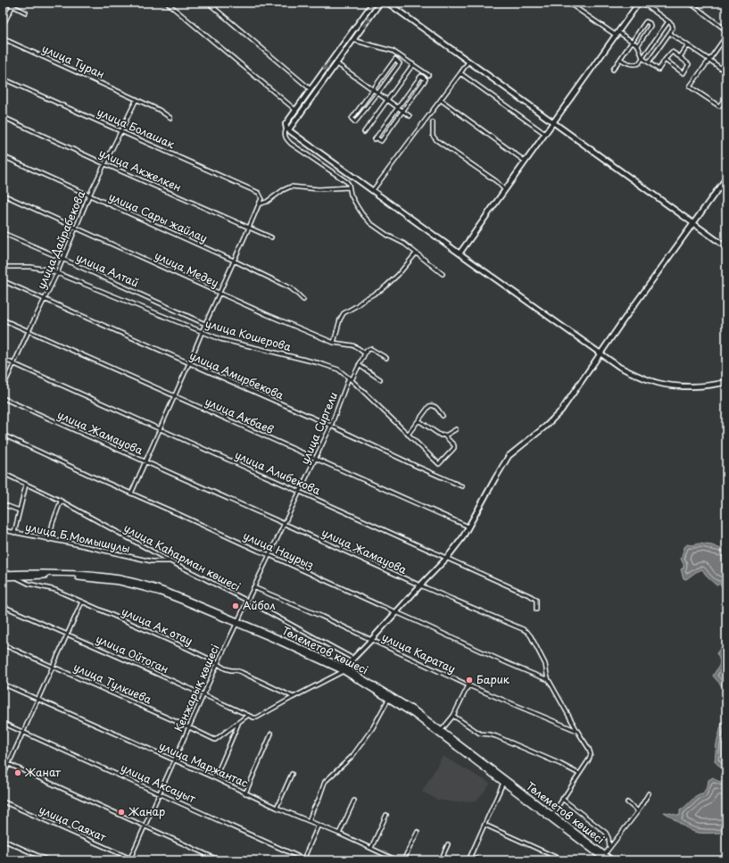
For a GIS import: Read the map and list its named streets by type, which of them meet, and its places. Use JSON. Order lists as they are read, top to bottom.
{
  "streets": {
    "main road": ["Төлеметов көшесі"],
    "street": [
      "улица Туран",
      "улица Болашак",
      "улица Акжелкен",
      "улица Сары жайлау",
      "улица Дайрабекова",
      "улица Медеу",
      "улица Алтай",
      "улица Кошерова",
      "улица Амирбекова",
      "улица Акбаев",
      "улица Сиргели",
      "улица Жамауова",
      "улица Алибекова",
      "улица Б.Момышулы",
      "улица Наурыз",
      "улица Каһарман көшесі",
      "улица Ак отау",
      "улица Каратау",
      "улица Ойтоган",
      "улица Тулкиева",
      "Кенжарық көшесі",
      "улица Маржантас",
      "улица Аксауыт",
      "улица Саяхат"
    ]
  },
  "crossings": [
    ["улица Туран", "улица Дайрабекова"],
    ["улица Болашак", "улица Дайрабекова"],
    ["улица Акжелкен", "улица Дайрабекова"],
    ["улица Сары жайлау", "улица Дайрабекова"],
    ["улица Дайрабекова", "улица Медеу"],
    ["улица Дайрабекова", "улица Алтай"],
    ["улица Дайрабекова", "улица Кошерова"],
    ["улица Дайрабекова", "улица Амирбекова"],
    ["улица Дайрабекова", "улица Акбаев"],
    ["улица Дайрабекова", "улица Алибекова"],
    ["улица Медеу", "улица Сиргели"],
    ["улица Кошерова", "улица Сиргели"],
    ["улица Амирбекова", "улица Сиргели"],
    ["улица Акбаев", "улица Сиргели"],
    ["улица Сиргели", "улица Жамауова"],
    ["улица Сиргели", "улица Алибекова"],
    ["улица Сиргели", "улица Наурыз"],
    ["улица Сиргели", "улица Каһарман көшесі"],
    ["улица Сиргели", "Төлеметов көшесі"],
    ["улица Сиргели", "улица Каратау"],
    ["улица Сиргели", "Кенжарық көшесі"],
    ["улица Жамауова", "улица Наурыз"],
    ["улица Жамауова", "Төлеметов көшесі"],
    ["улица Жамауова", "улица Каратау"],
    ["улица Б.Момышулы", "улица Каһарман көшесі"],
    ["улица Ак отау", "Төлеметов көшесі"],
    ["улица Ак отау", "улица Ойтоган"],
    ["улица Ак отау", "Кенжарық көшесі"],
    ["Төлеметов көшесі", "Кенжарық көшесі"],
    ["улица Ойтоган", "Кенжарық көшесі"],
    ["улица Тулкиева", "Кенжарық көшесі"],
    ["Кенжарық көшесі", "улица Маржантас"],
    ["Кенжарық көшесі", "улица Аксауыт"],
    ["Кенжарық көшесі", "улица Саяхат"]
  ],
  "places": [
    "Айбол",
    "Барик",
    "Жанат",
    "Жанар"
  ]
}
